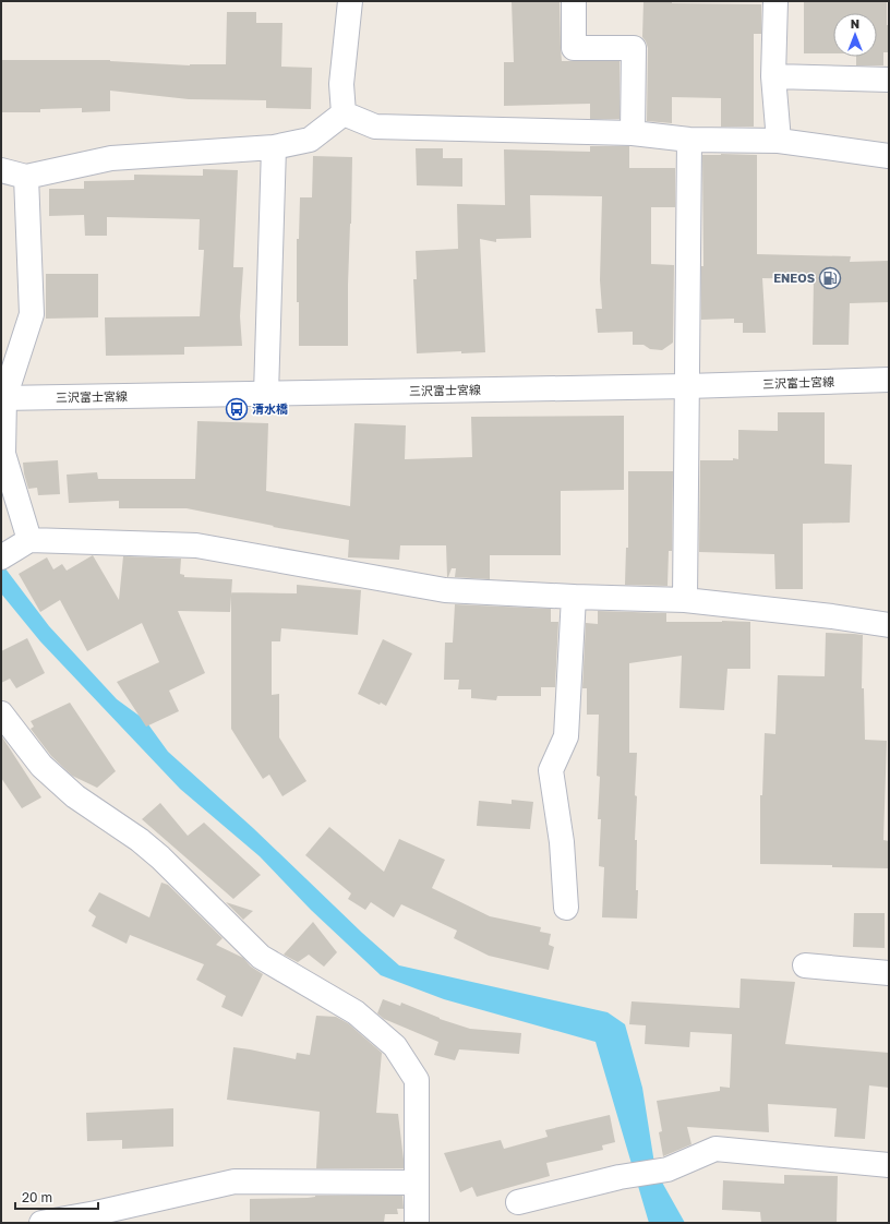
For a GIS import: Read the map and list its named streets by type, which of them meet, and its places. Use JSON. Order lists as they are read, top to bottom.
{
  "streets": {
    "street": ["三沢富士宮線"]
  },
  "places": {
    "fuel station": ["ENEOS"],
    "bus stop": ["清水橋"]
  },
  "scale_bar": "20 m",
  "north": "top"
}
